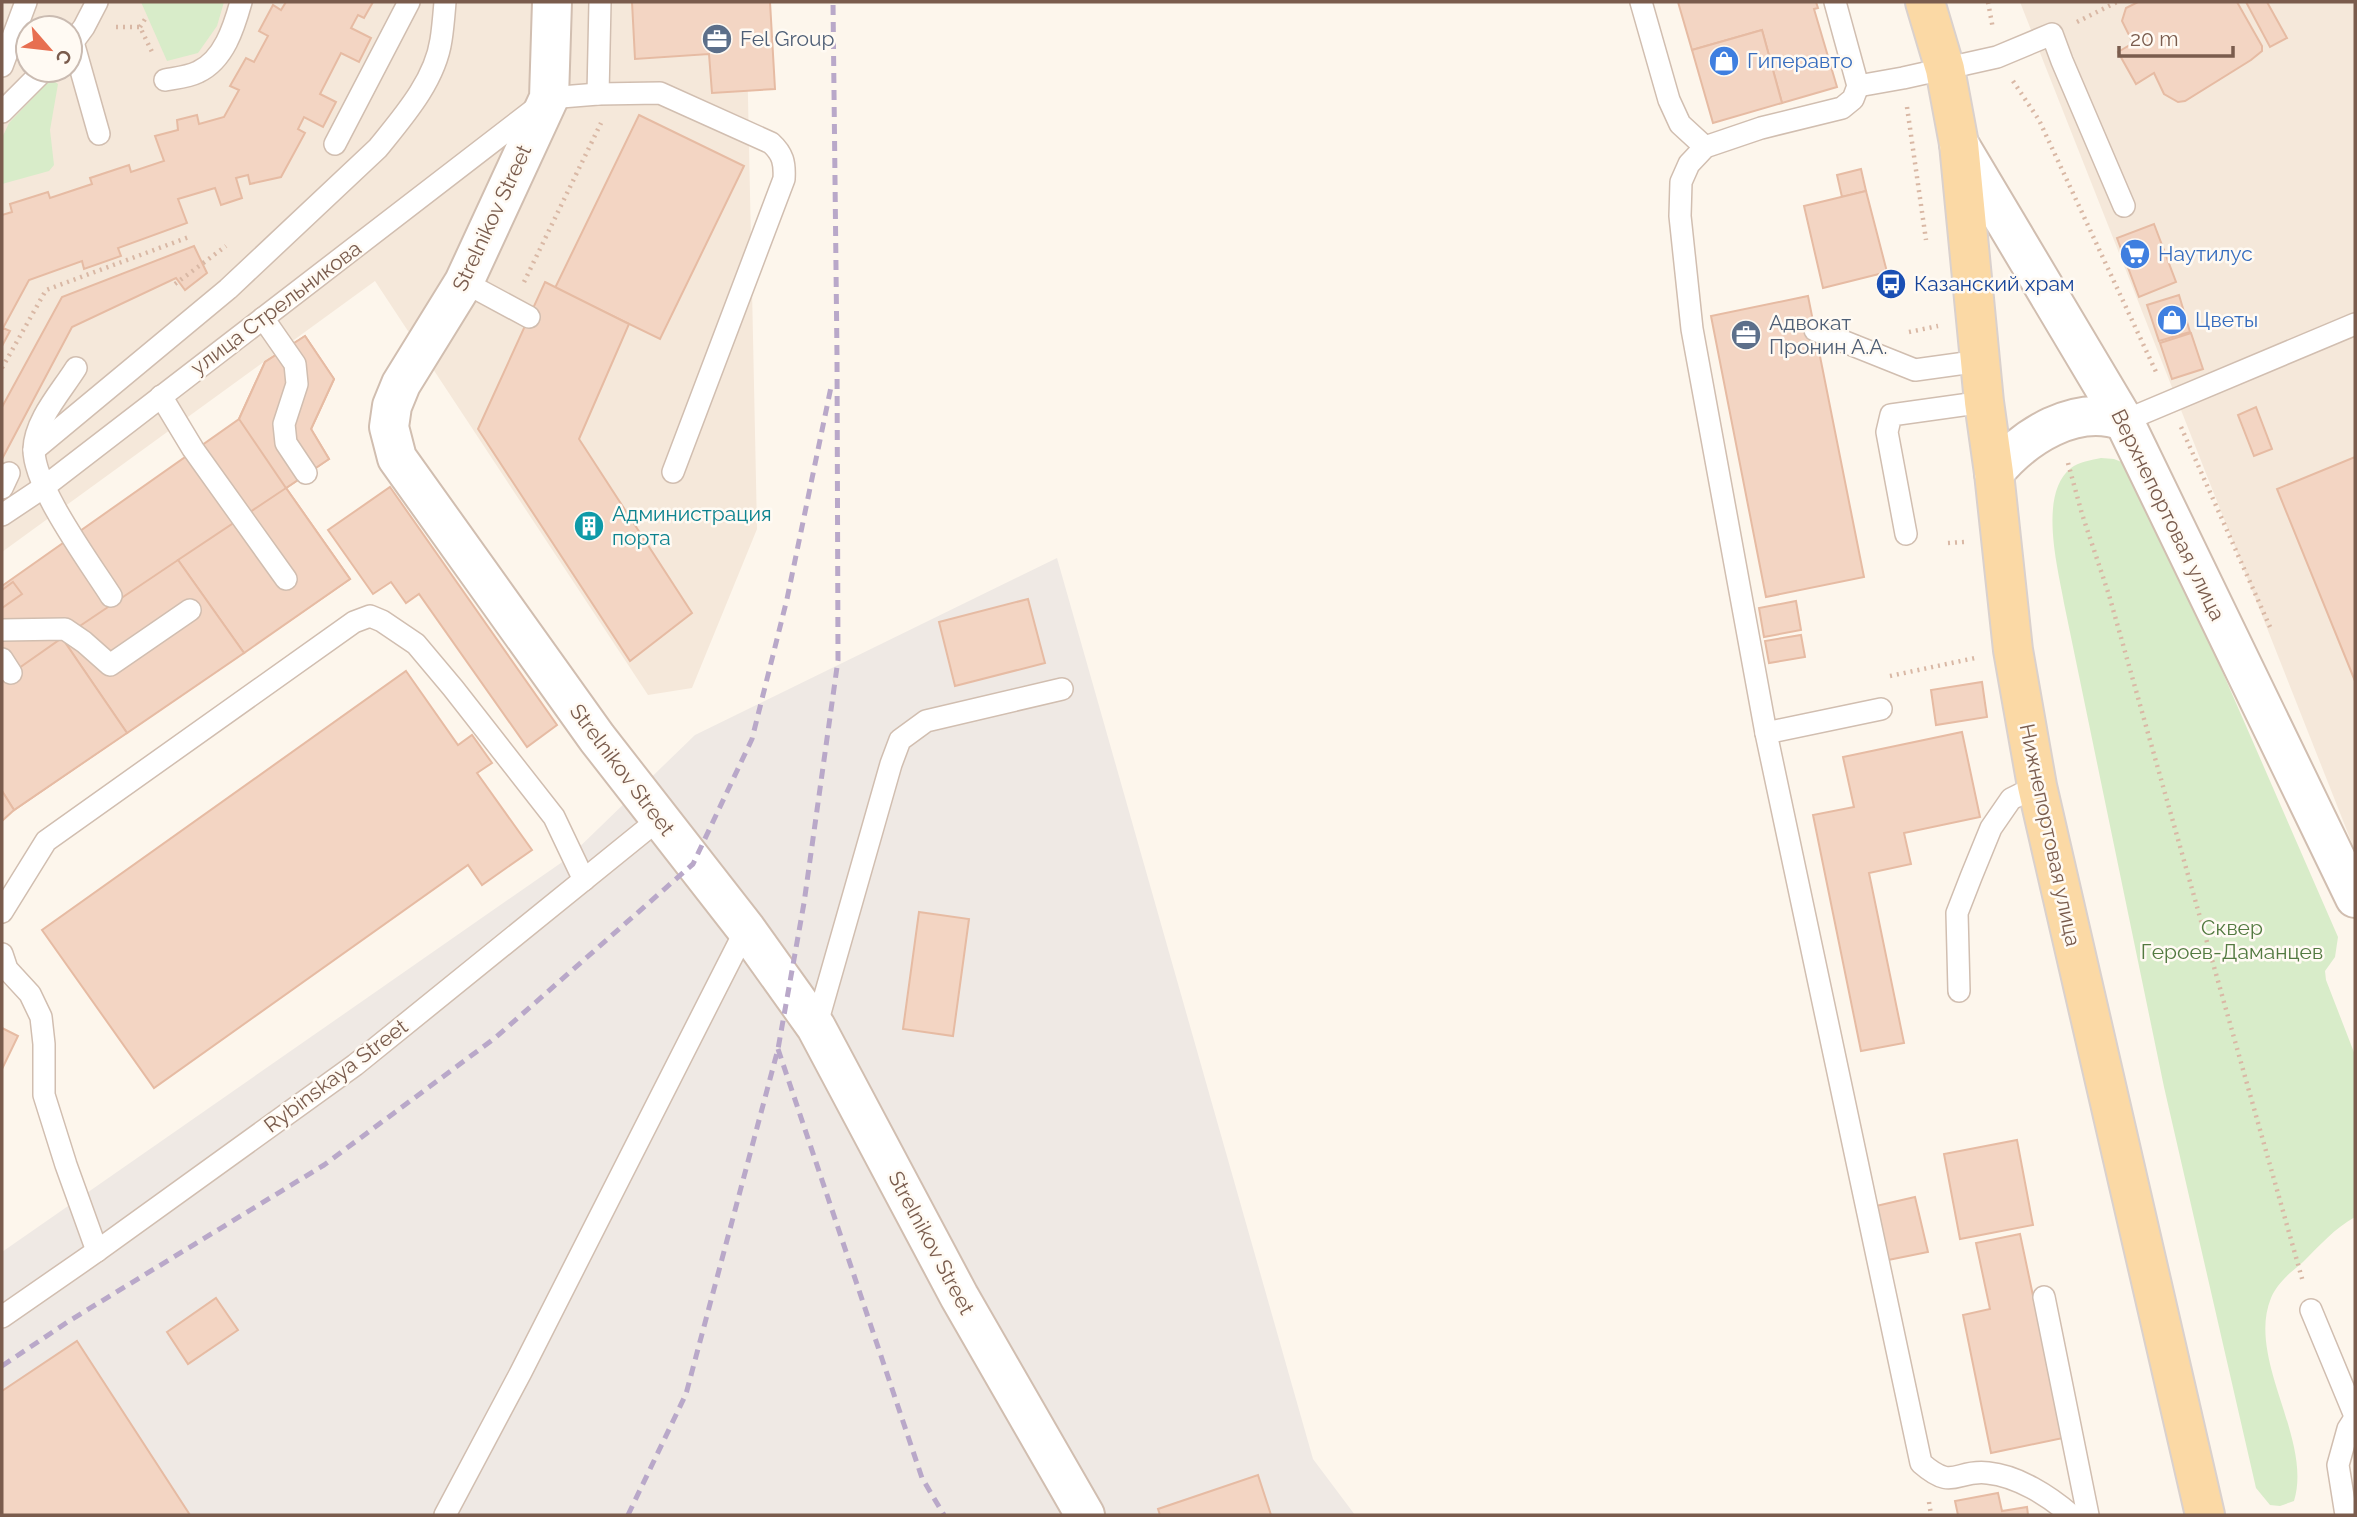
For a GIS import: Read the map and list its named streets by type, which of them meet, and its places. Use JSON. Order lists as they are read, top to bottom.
{
  "streets": {
    "main road": ["Нижнепортовая улица"],
    "street": ["Strelnikov Street", "Верхнепортовая улица"],
    "lane": ["улица Стрельникова", "Rybinskaya Street"]
  },
  "crossings": [
    ["Strelnikov Street", "улица Стрельникова"],
    ["Strelnikov Street", "Rybinskaya Street"],
    ["Верхнепортовая улица", "Нижнепортовая улица"]
  ],
  "parks": ["Сквер Героев-Даманцев"],
  "places": {
    "office": ["Fel Group", "Адвокат Пронин А.А."],
    "shop": ["Гиперавто", "Цветы"],
    "supermarket": ["Наутилус"],
    "bus stop": ["Казанский храм"],
    "building": ["Администрация порта"]
  },
  "scale_bar": "20 m",
  "north": "bottom right"
}
